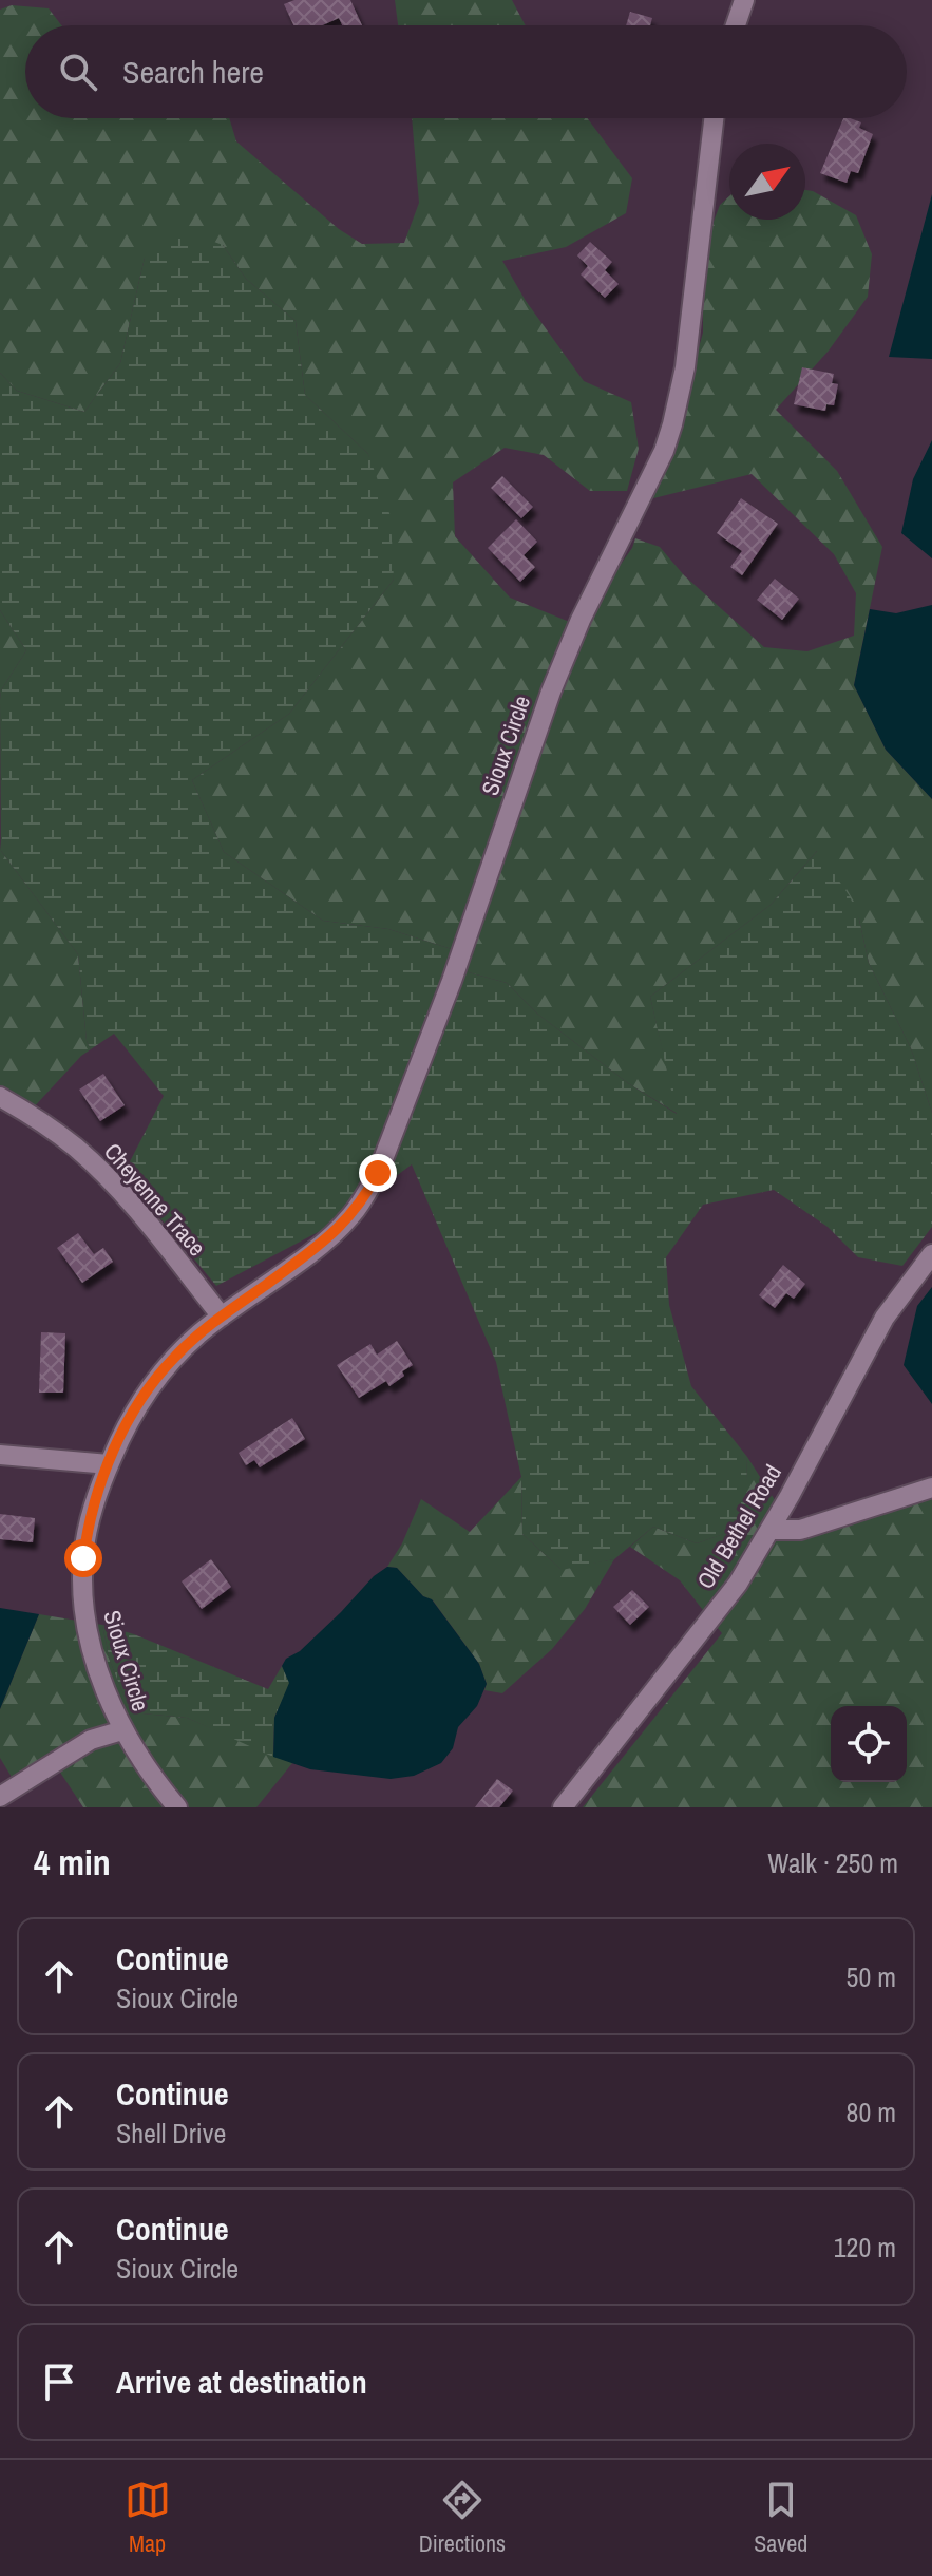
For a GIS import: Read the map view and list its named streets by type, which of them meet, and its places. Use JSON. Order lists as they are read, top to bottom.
{
  "streets": {
    "street": ["Sioux Circle", "Cheyenne Trace", "Old Bethel Road"]
  },
  "crossings": [
    ["Sioux Circle", "Cheyenne Trace"]
  ],
  "north": "top right",
  "page": {
    "search": "Search here",
    "heading": ["4 min", "Walk · 250 m"],
    "list": [
      ["Continue", "Sioux Circle", "50 m"],
      ["Continue", "Shell Drive", "80 m"],
      ["Continue", "Sioux Circle", "120 m"],
      "Arrive at destination"
    ],
    "nav": ["Map", "Directions", "Saved"]
  }
}
